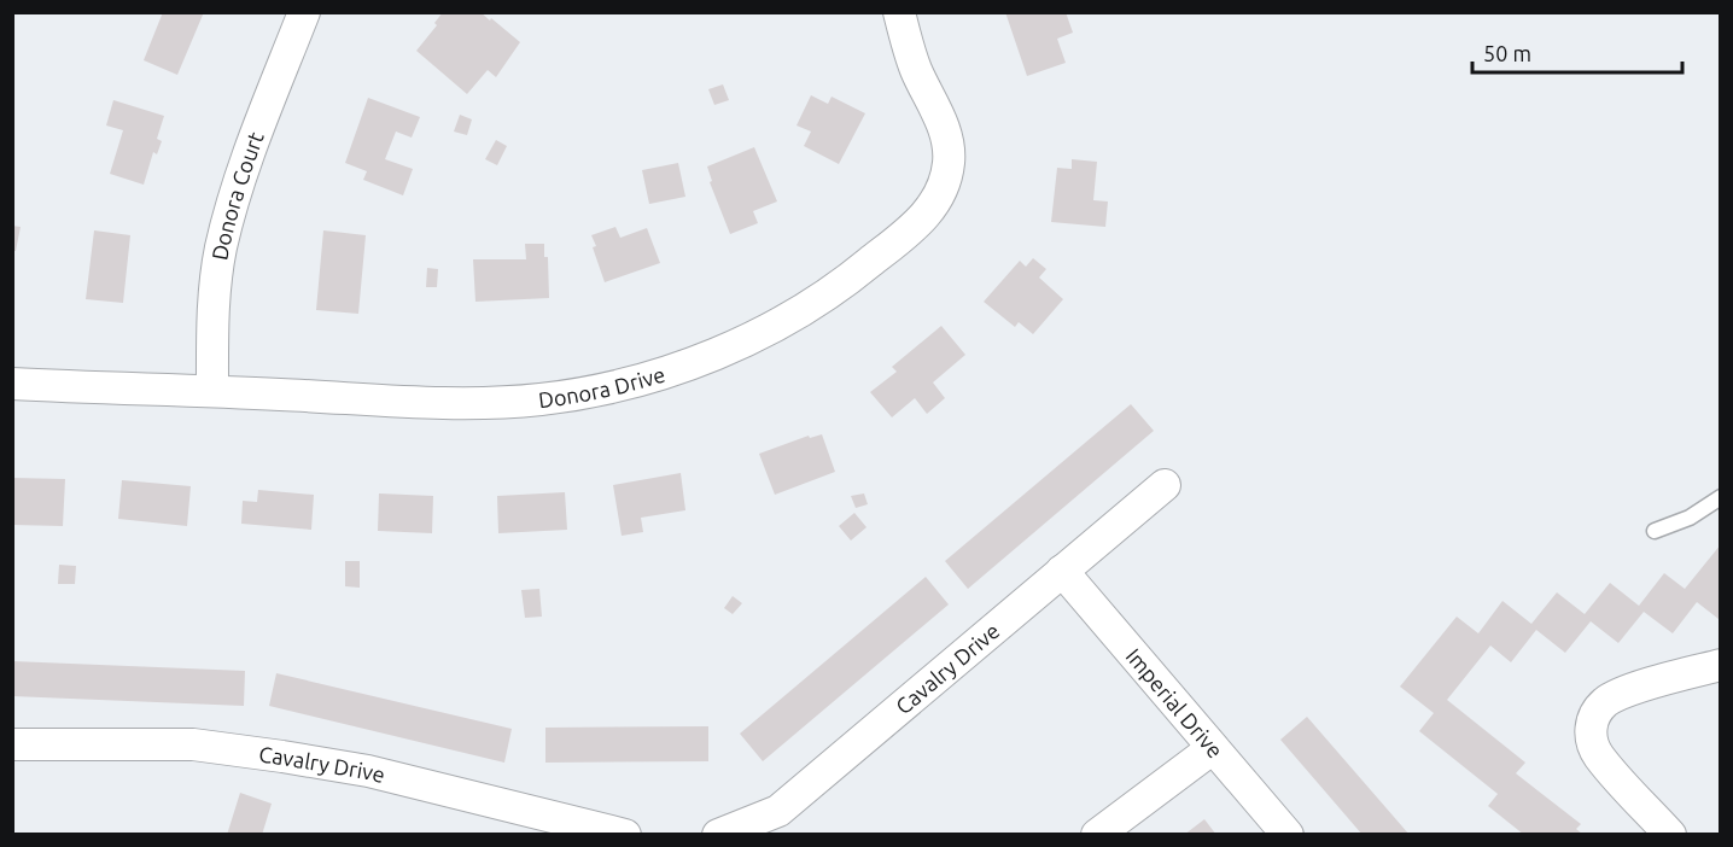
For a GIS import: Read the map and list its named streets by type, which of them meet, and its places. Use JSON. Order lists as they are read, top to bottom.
{
  "streets": {
    "street": [
      "Donora Court",
      "Donora Drive",
      "Cavalry Drive",
      "Imperial Drive"
    ]
  },
  "crossings": [
    ["Donora Court", "Donora Drive"],
    ["Cavalry Drive", "Imperial Drive"]
  ],
  "scale_bar": "50 m"
}
